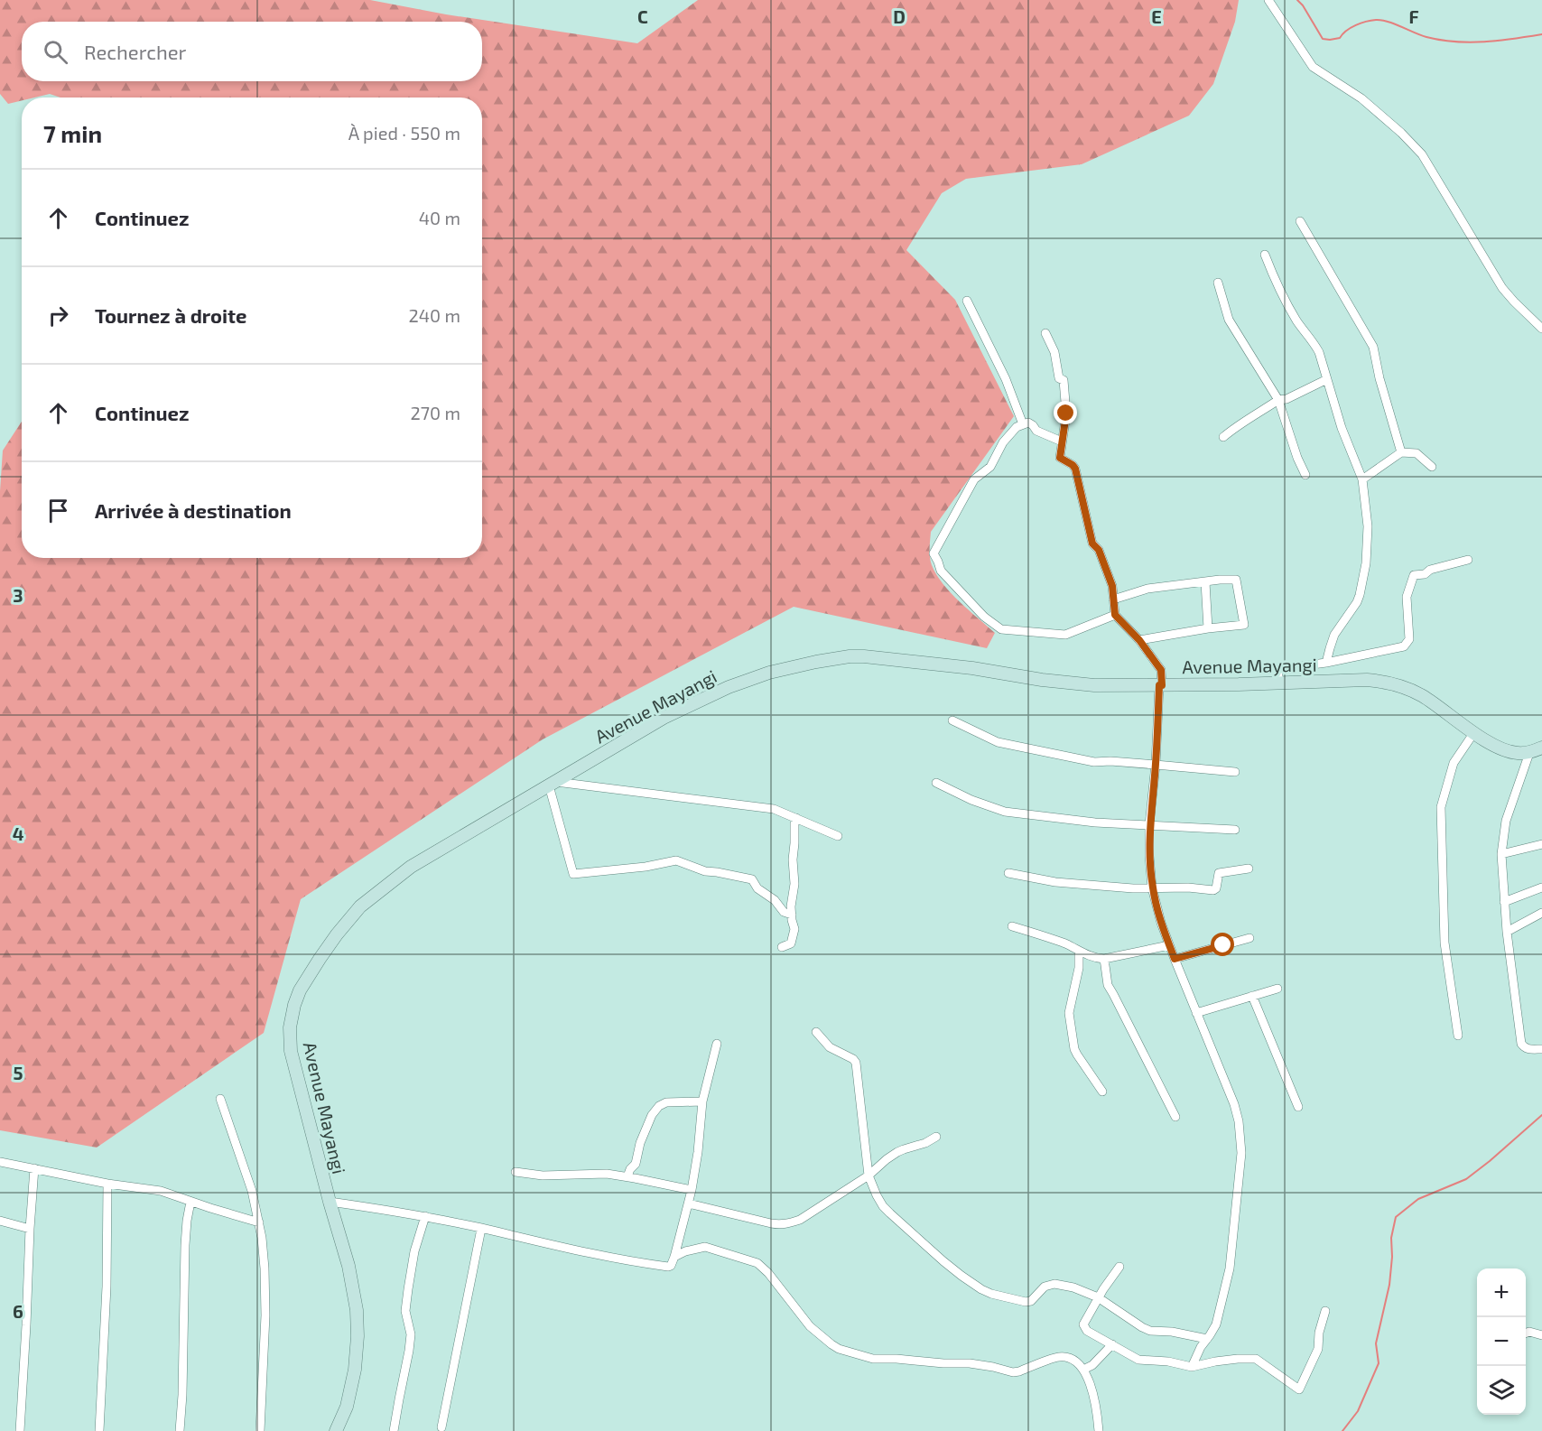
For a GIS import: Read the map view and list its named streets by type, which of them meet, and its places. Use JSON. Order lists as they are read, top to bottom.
{
  "streets": {
    "street": ["Avenue Mayangi"]
  },
  "page": {
    "search": "Rechercher",
    "heading": ["7 min", "À pied · 550 m"],
    "list": [
      ["Continuez", "40 m"],
      ["Tournez à droite", "240 m"],
      ["Continuez", "270 m"],
      "Arrivée à destination"
    ],
    "map_buttons": ["+", "−"]
  },
  "grid": {
    "columns": [
      "C",
      "D",
      "E",
      "F"
    ],
    "rows": [
      "3",
      "4",
      "5",
      "6"
    ]
  }
}
